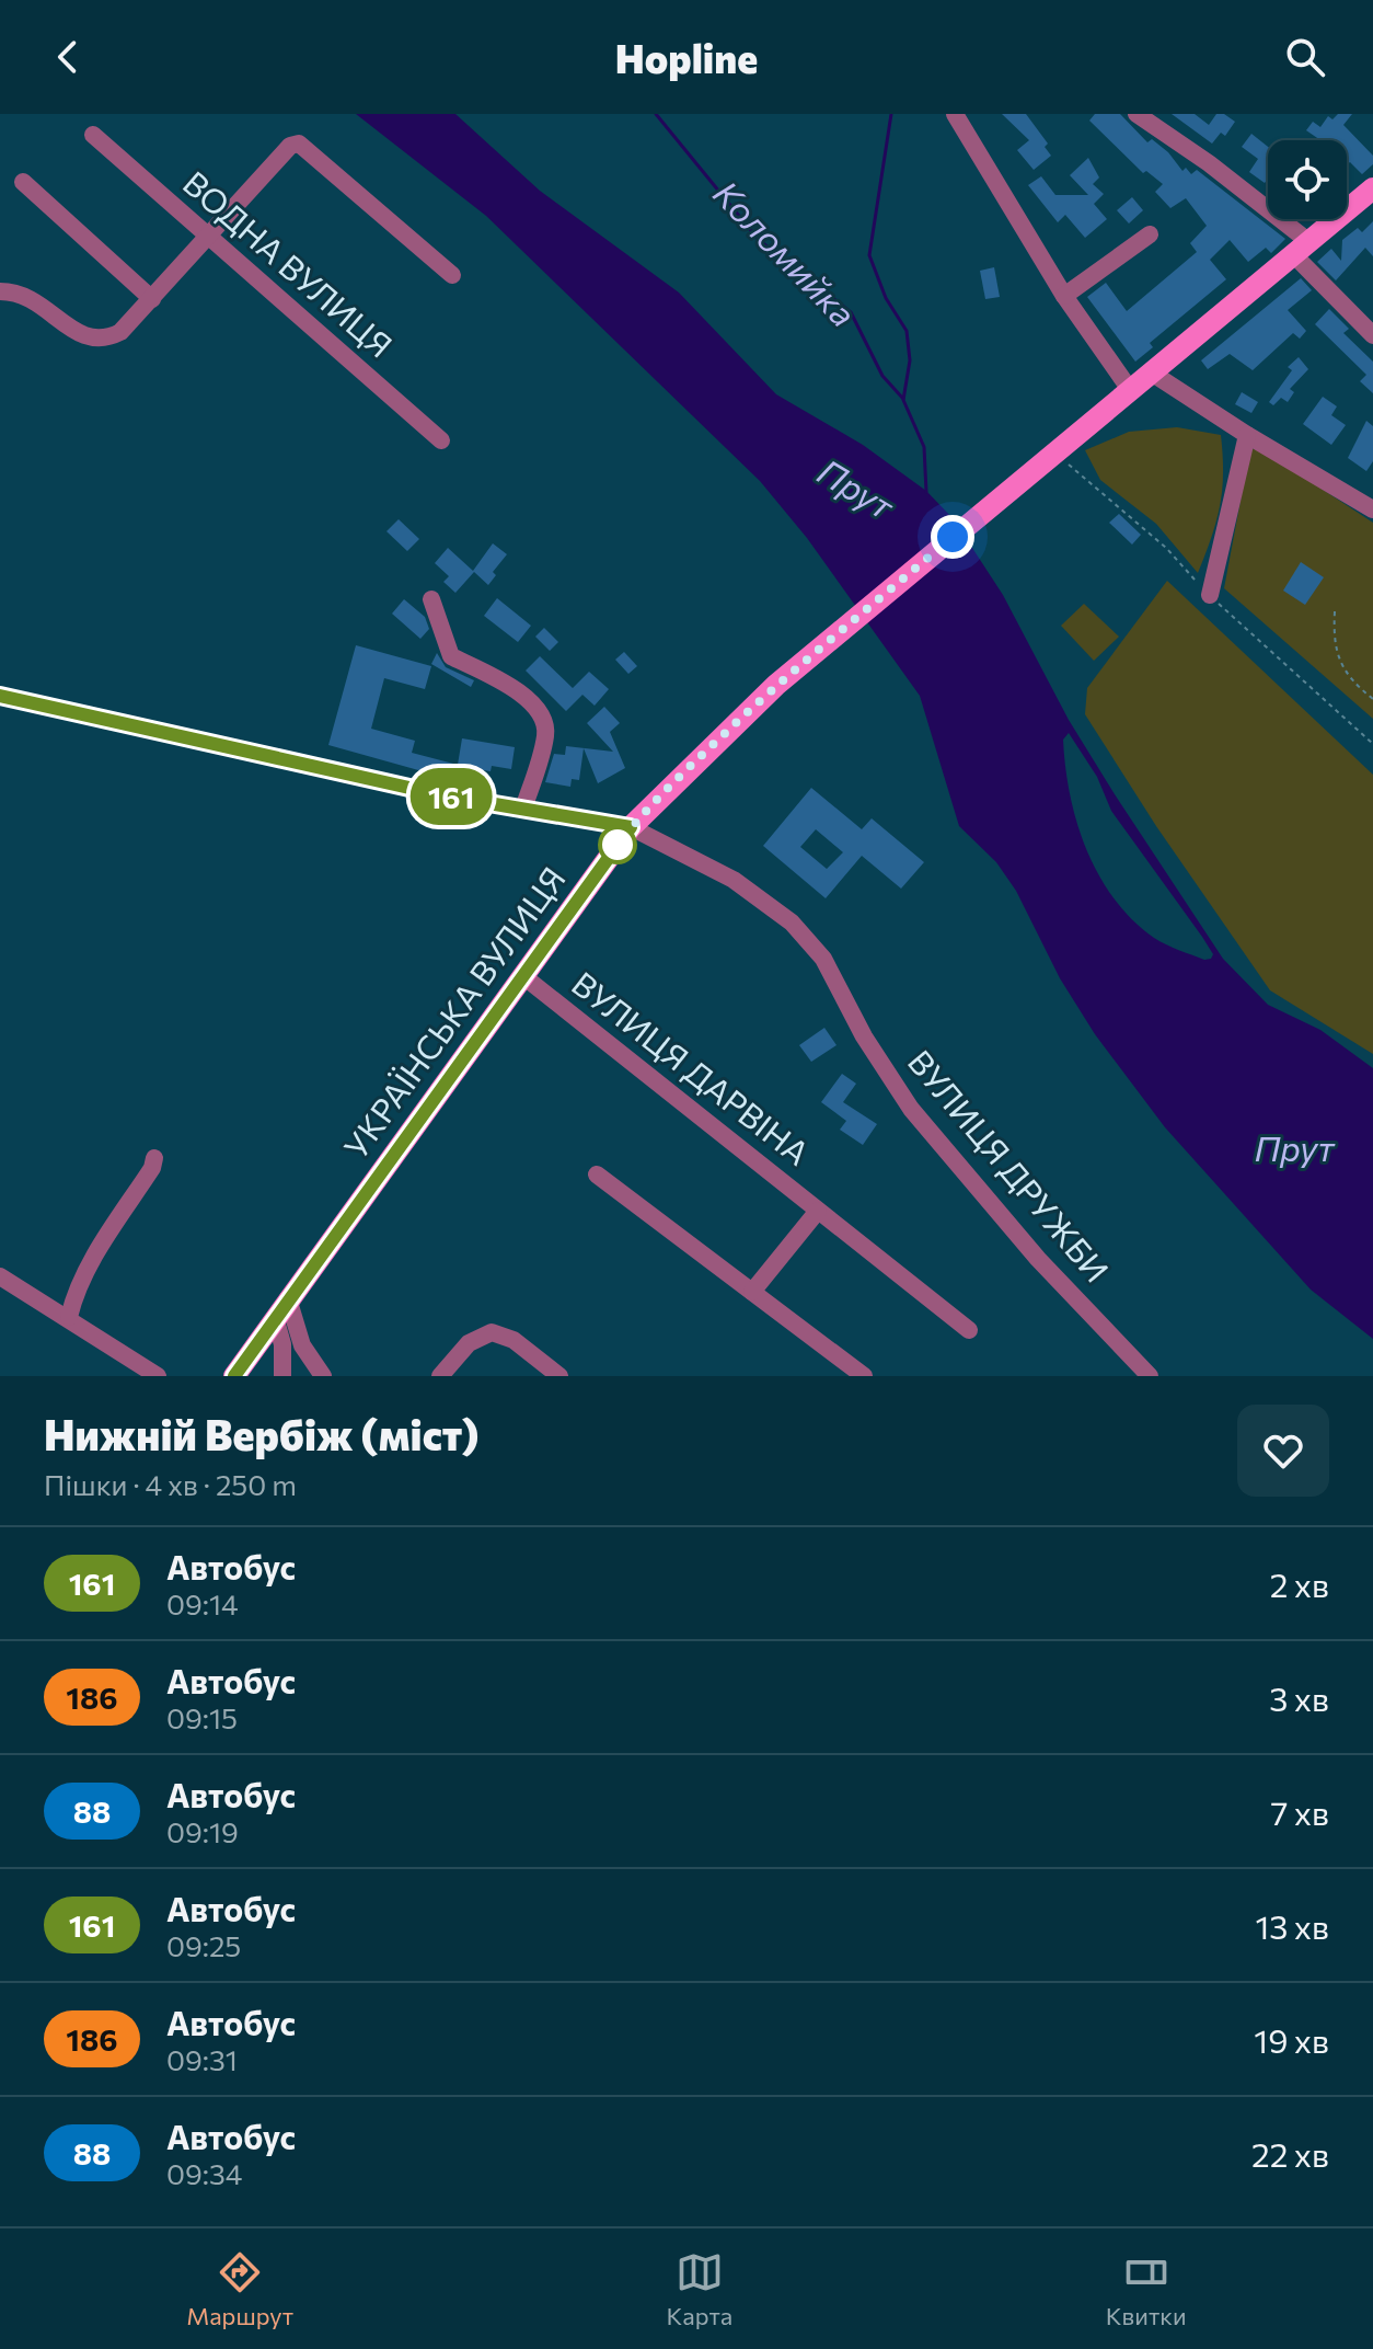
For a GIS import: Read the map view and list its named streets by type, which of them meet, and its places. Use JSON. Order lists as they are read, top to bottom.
{
  "streets": {
    "main road": ["УКРАЇНСЬКА ВУЛИЦЯ"],
    "street": ["ВОДНА ВУЛИЦЯ", "ВУЛИЦЯ ДАРВІНА", "ВУЛИЦЯ ДРУЖБИ"]
  },
  "crossings": [
    ["УКРАЇНСЬКА ВУЛИЦЯ", "ВУЛИЦЯ ДАРВІНА"],
    ["УКРАЇНСЬКА ВУЛИЦЯ", "ВУЛИЦЯ ДРУЖБИ"]
  ],
  "water": ["Коломийка", "Прут"],
  "lines": ["bus line 161"],
  "page": {
    "header": "Hopline",
    "on_map": "161",
    "heading": ["Нижній Вербіж (міст)", "Пішки · 4 хв · 250 m"],
    "list": [
      {
        "mark": "161",
        "name": "Автобус",
        "note": "09:14",
        "value": "2 хв"
      },
      {
        "mark": "186",
        "name": "Автобус",
        "note": "09:15",
        "value": "3 хв"
      },
      {
        "mark": "88",
        "name": "Автобус",
        "note": "09:19",
        "value": "7 хв"
      },
      {
        "mark": "161",
        "name": "Автобус",
        "note": "09:25",
        "value": "13 хв"
      },
      {
        "mark": "186",
        "name": "Автобус",
        "note": "09:31",
        "value": "19 хв"
      },
      {
        "mark": "88",
        "name": "Автобус",
        "note": "09:34",
        "value": "22 хв"
      }
    ],
    "tabs": ["Маршрут", "Карта", "Квитки"]
  }
}
